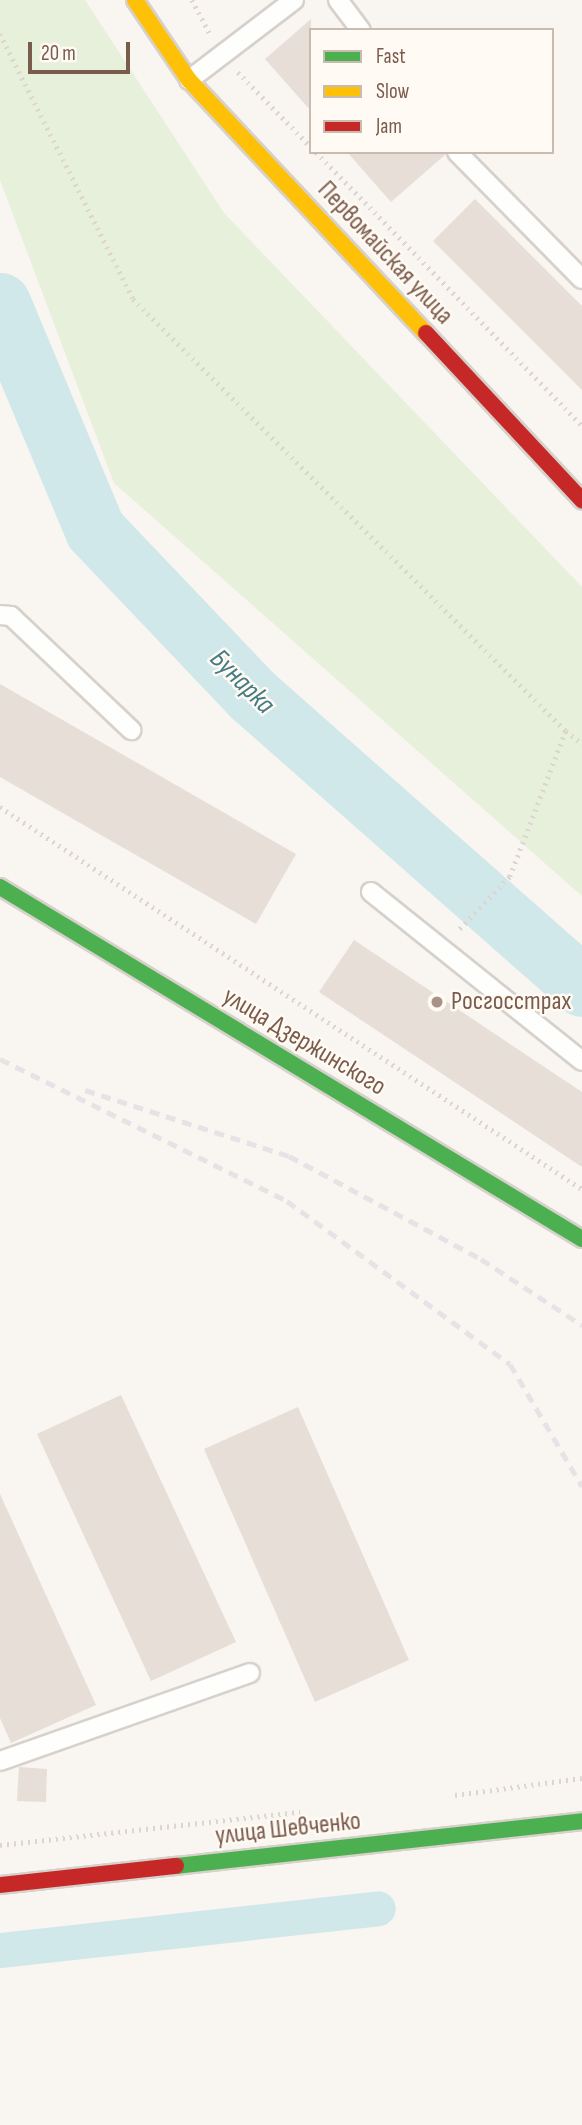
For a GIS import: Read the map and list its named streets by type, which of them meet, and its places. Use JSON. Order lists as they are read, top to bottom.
{
  "streets": {
    "main road": ["Первомайская улица", "улица Дзержинского", "улица Шевченко"]
  },
  "water": ["Бунарка"],
  "places": ["Росгосстрах"],
  "legend": ["Fast", "Slow", "Jam"],
  "scale_bar": "20 m"
}
